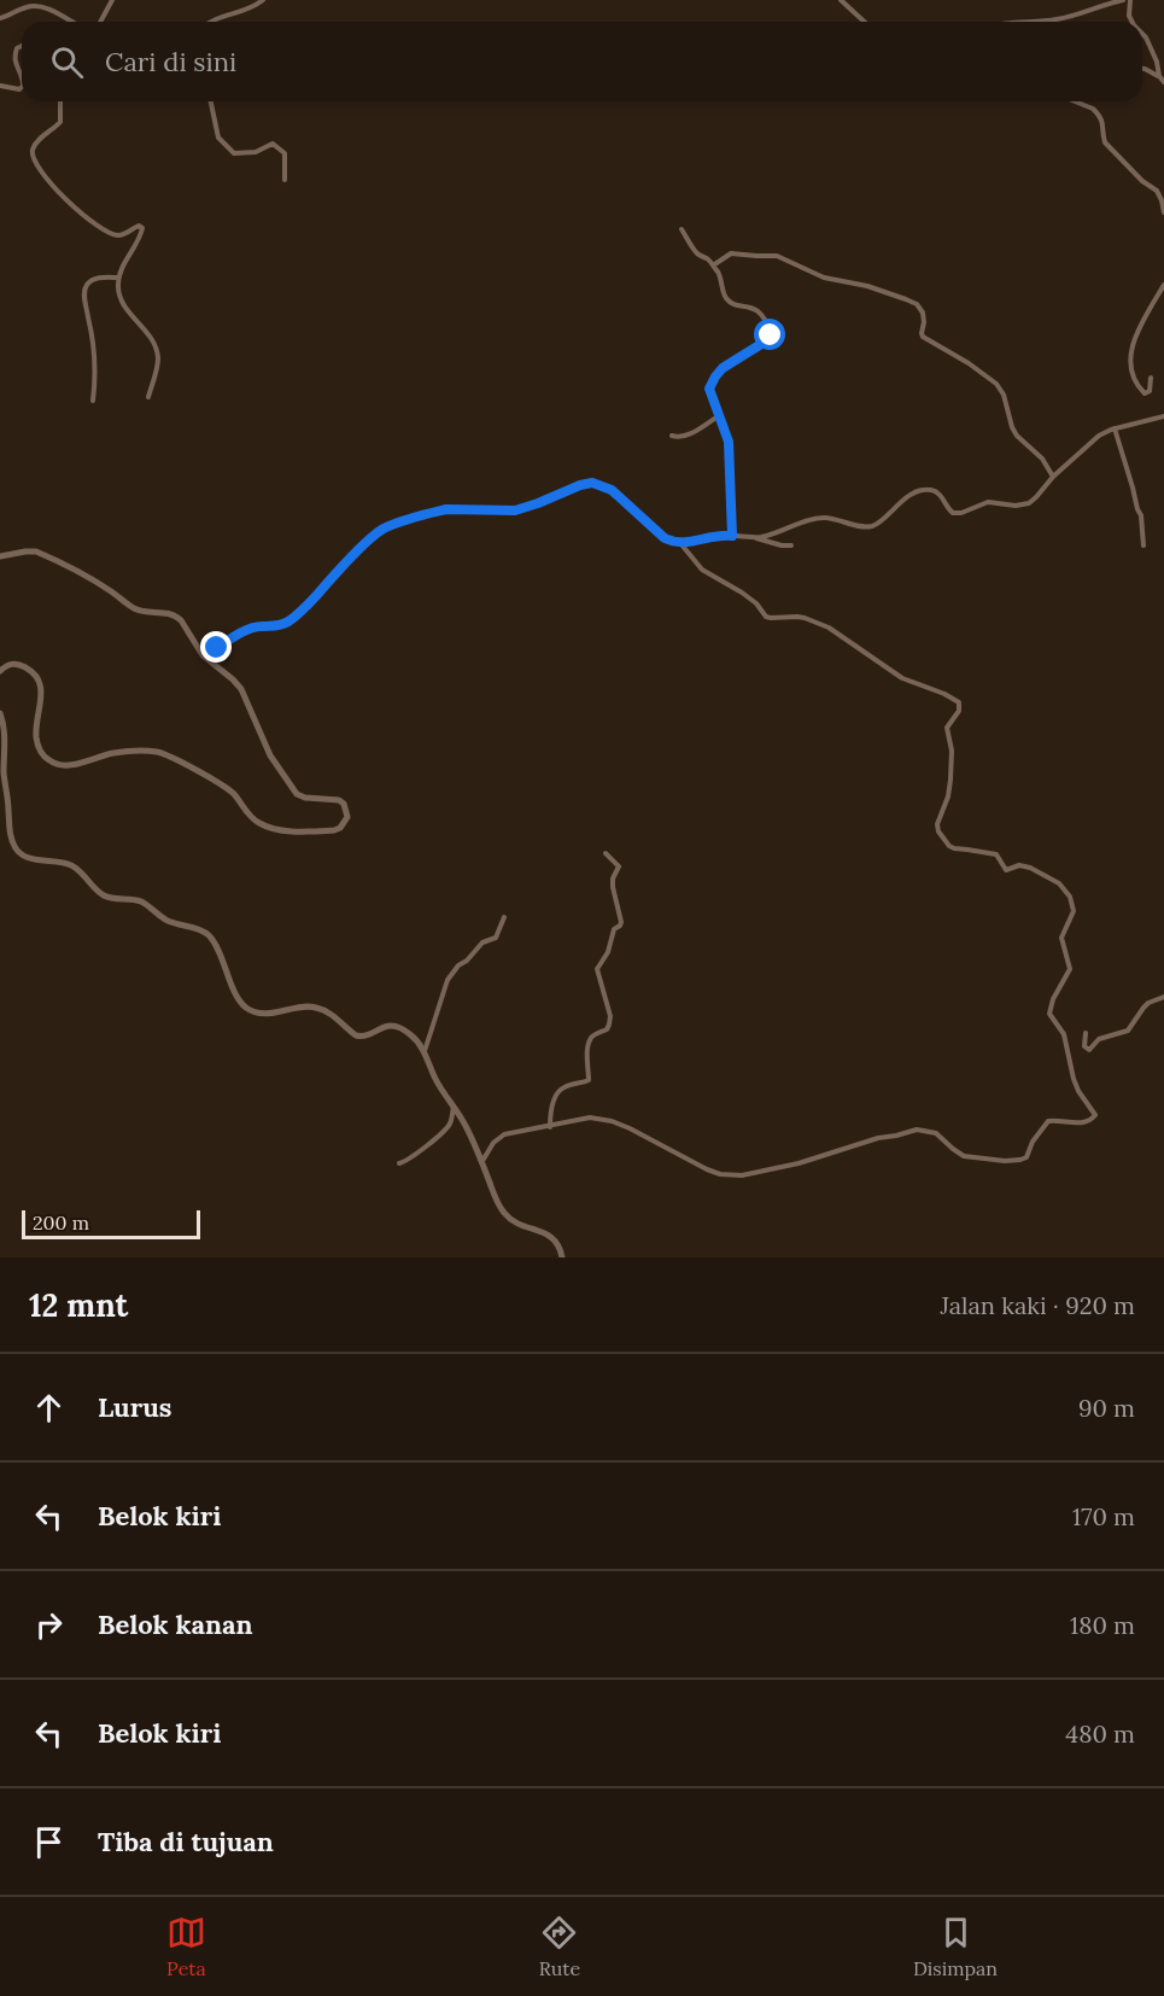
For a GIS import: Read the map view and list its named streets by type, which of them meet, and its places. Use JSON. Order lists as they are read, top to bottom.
{
  "scale_bar": "200 m",
  "page": {
    "search": "Cari di sini",
    "scale": "200 m",
    "heading": ["12 mnt", "Jalan kaki · 920 m"],
    "list": [
      ["Lurus", "90 m"],
      ["Belok kiri", "170 m"],
      ["Belok kanan", "180 m"],
      ["Belok kiri", "480 m"],
      "Tiba di tujuan"
    ],
    "nav": ["Peta", "Rute", "Disimpan"]
  }
}
